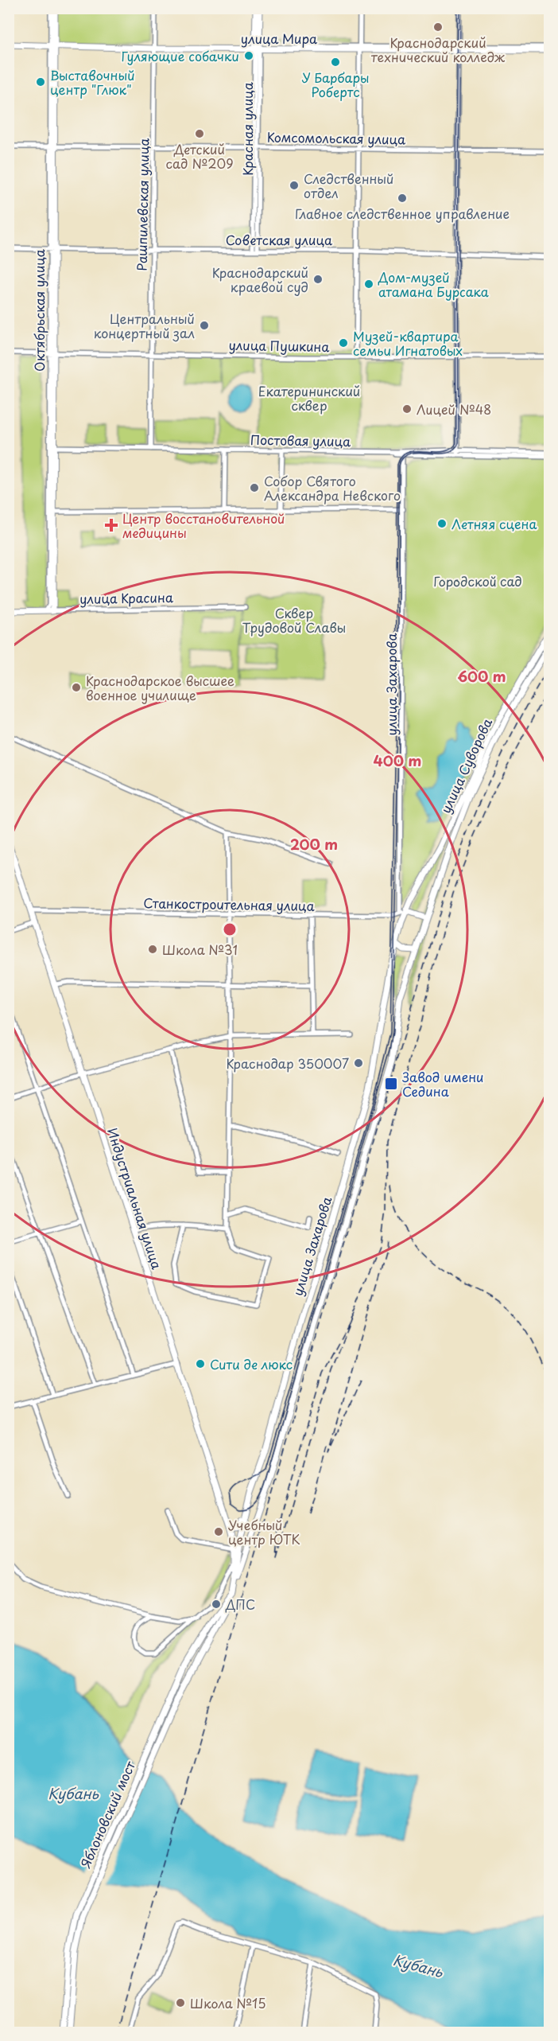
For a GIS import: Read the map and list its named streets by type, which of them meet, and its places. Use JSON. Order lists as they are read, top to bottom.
{
  "streets": {
    "main road": [
      "улица Мира",
      "Красная улица",
      "Октябрьская улица",
      "улица Красина",
      "улица Захарова",
      "улица Суворова",
      "Станкостроительная улица",
      "Индустриальная улица",
      "Яблоновский мост"
    ],
    "street": [
      "Комсомольская улица",
      "Рашпилевская улица",
      "Советская улица",
      "улица Пушкина",
      "Постовая улица"
    ]
  },
  "crossings": [
    ["улица Мира", "Красная улица"],
    ["улица Мира", "Рашпилевская улица"],
    ["улица Мира", "Октябрьская улица"],
    ["Красная улица", "Комсомольская улица"],
    ["Красная улица", "Советская улица"],
    ["Комсомольская улица", "Рашпилевская улица"],
    ["Комсомольская улица", "Октябрьская улица"],
    ["Рашпилевская улица", "Советская улица"],
    ["Рашпилевская улица", "улица Пушкина"],
    ["Рашпилевская улица", "Постовая улица"],
    ["Советская улица", "Октябрьская улица"],
    ["Октябрьская улица", "улица Пушкина"],
    ["Октябрьская улица", "Постовая улица"],
    ["Октябрьская улица", "улица Красина"],
    ["Постовая улица", "улица Захарова"],
    ["улица Захарова", "улица Суворова"],
    ["улица Захарова", "Станкостроительная улица"],
    ["улица Захарова", "Индустриальная улица"],
    ["улица Захарова", "Яблоновский мост"],
    ["улица Суворова", "Станкостроительная улица"],
    ["Станкостроительная улица", "Индустриальная улица"]
  ],
  "water": ["Кубань"],
  "parks": ["Екатерининский сквер", "Городской сад", "Сквер Трудовой Славы"],
  "places": {
    "other": [
      "Краснодарский технический колледж",
      "Гуляющие собачки",
      "У Барбары Робертс",
      "Выставочный центр \"Глюк\"",
      "Детский сад №209",
      "Следственный отдел",
      "Главное следственное управление",
      "Краснодарский краевой суд",
      "Дом-музей атамана Бурсака",
      "Центральный концертный зал",
      "Музей-квартира семьи Игнатовых",
      "Лицей №48",
      "Собор Святого Александра Невского",
      "Летняя сцена",
      "Краснодарское высшее военное училище",
      "Школа №31",
      "Краснодар 350007",
      "Сити де люкс",
      "Учебный центр ЮТК",
      "ДПС",
      "Школа №15"
    ],
    "health": ["Центр восстановительной медицины"],
    "transit": ["Завод имени Седина"]
  },
  "rings": ["600 m", "400 m", "200 m"]
}
